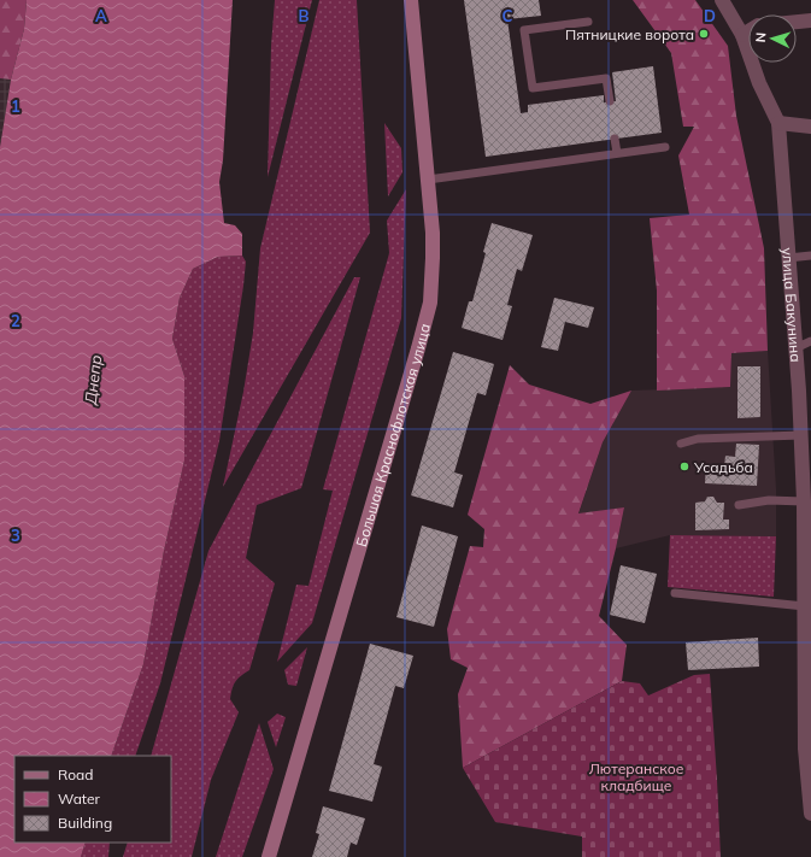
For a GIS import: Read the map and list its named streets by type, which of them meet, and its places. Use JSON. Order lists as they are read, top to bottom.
{
  "streets": {
    "main road": ["Большая Краснофлотская улица"],
    "street": ["улица Бакунина"]
  },
  "water": ["Днепр"],
  "parks": ["Лютеранское кладбище"],
  "places": ["Пятницкие ворота", "Усадьба"],
  "legend": ["Road", "Water", "Building"],
  "north": "left",
  "grid": {
    "columns": [
      "A",
      "B",
      "C",
      "D"
    ],
    "rows": ["1", "2", "3"]
  }
}
